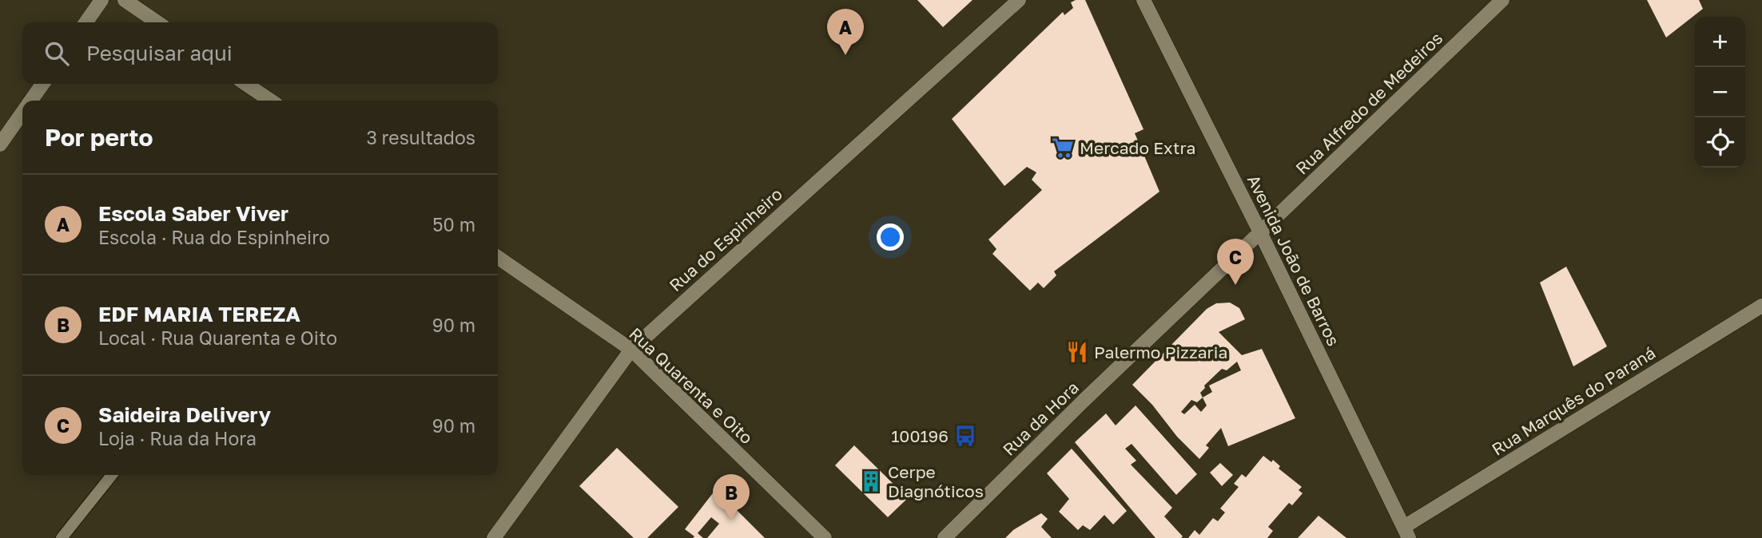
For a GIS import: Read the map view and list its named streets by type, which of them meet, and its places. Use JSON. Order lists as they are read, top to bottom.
{
  "streets": {
    "street": [
      "Rua Alfredo de Medeiros",
      "Rua do Espinheiro",
      "Avenida João de Barros",
      "Rua Quarenta e Oito",
      "Rua Marquês do Paraná",
      "Rua da Hora"
    ]
  },
  "crossings": [
    ["Rua Alfredo de Medeiros", "Avenida João de Barros"],
    ["Rua Alfredo de Medeiros", "Rua da Hora"],
    ["Rua do Espinheiro", "Rua Quarenta e Oito"],
    ["Avenida João de Barros", "Rua Marquês do Paraná"],
    ["Avenida João de Barros", "Rua da Hora"]
  ],
  "places": {
    "supermarket": ["Mercado Extra"],
    "restaurant": ["Palermo Pizzaria"],
    "bus stop": ["100196"],
    "building": ["Cerpe Diagnóticos"]
  },
  "page": {
    "pins": ["A", "C", "B"],
    "map_buttons": ["+", "−"],
    "search": "Pesquisar aqui",
    "heading": ["Por perto", "3 resultados"],
    "list": [
      {
        "mark": "A",
        "name": "Escola Saber Viver",
        "note": "Escola · Rua do Espinheiro",
        "value": "50 m"
      },
      {
        "mark": "B",
        "name": "EDF MARIA TEREZA",
        "note": "Local · Rua Quarenta e Oito",
        "value": "90 m"
      },
      {
        "mark": "C",
        "name": "Saideira Delivery",
        "note": "Loja · Rua da Hora",
        "value": "90 m"
      }
    ]
  }
}
